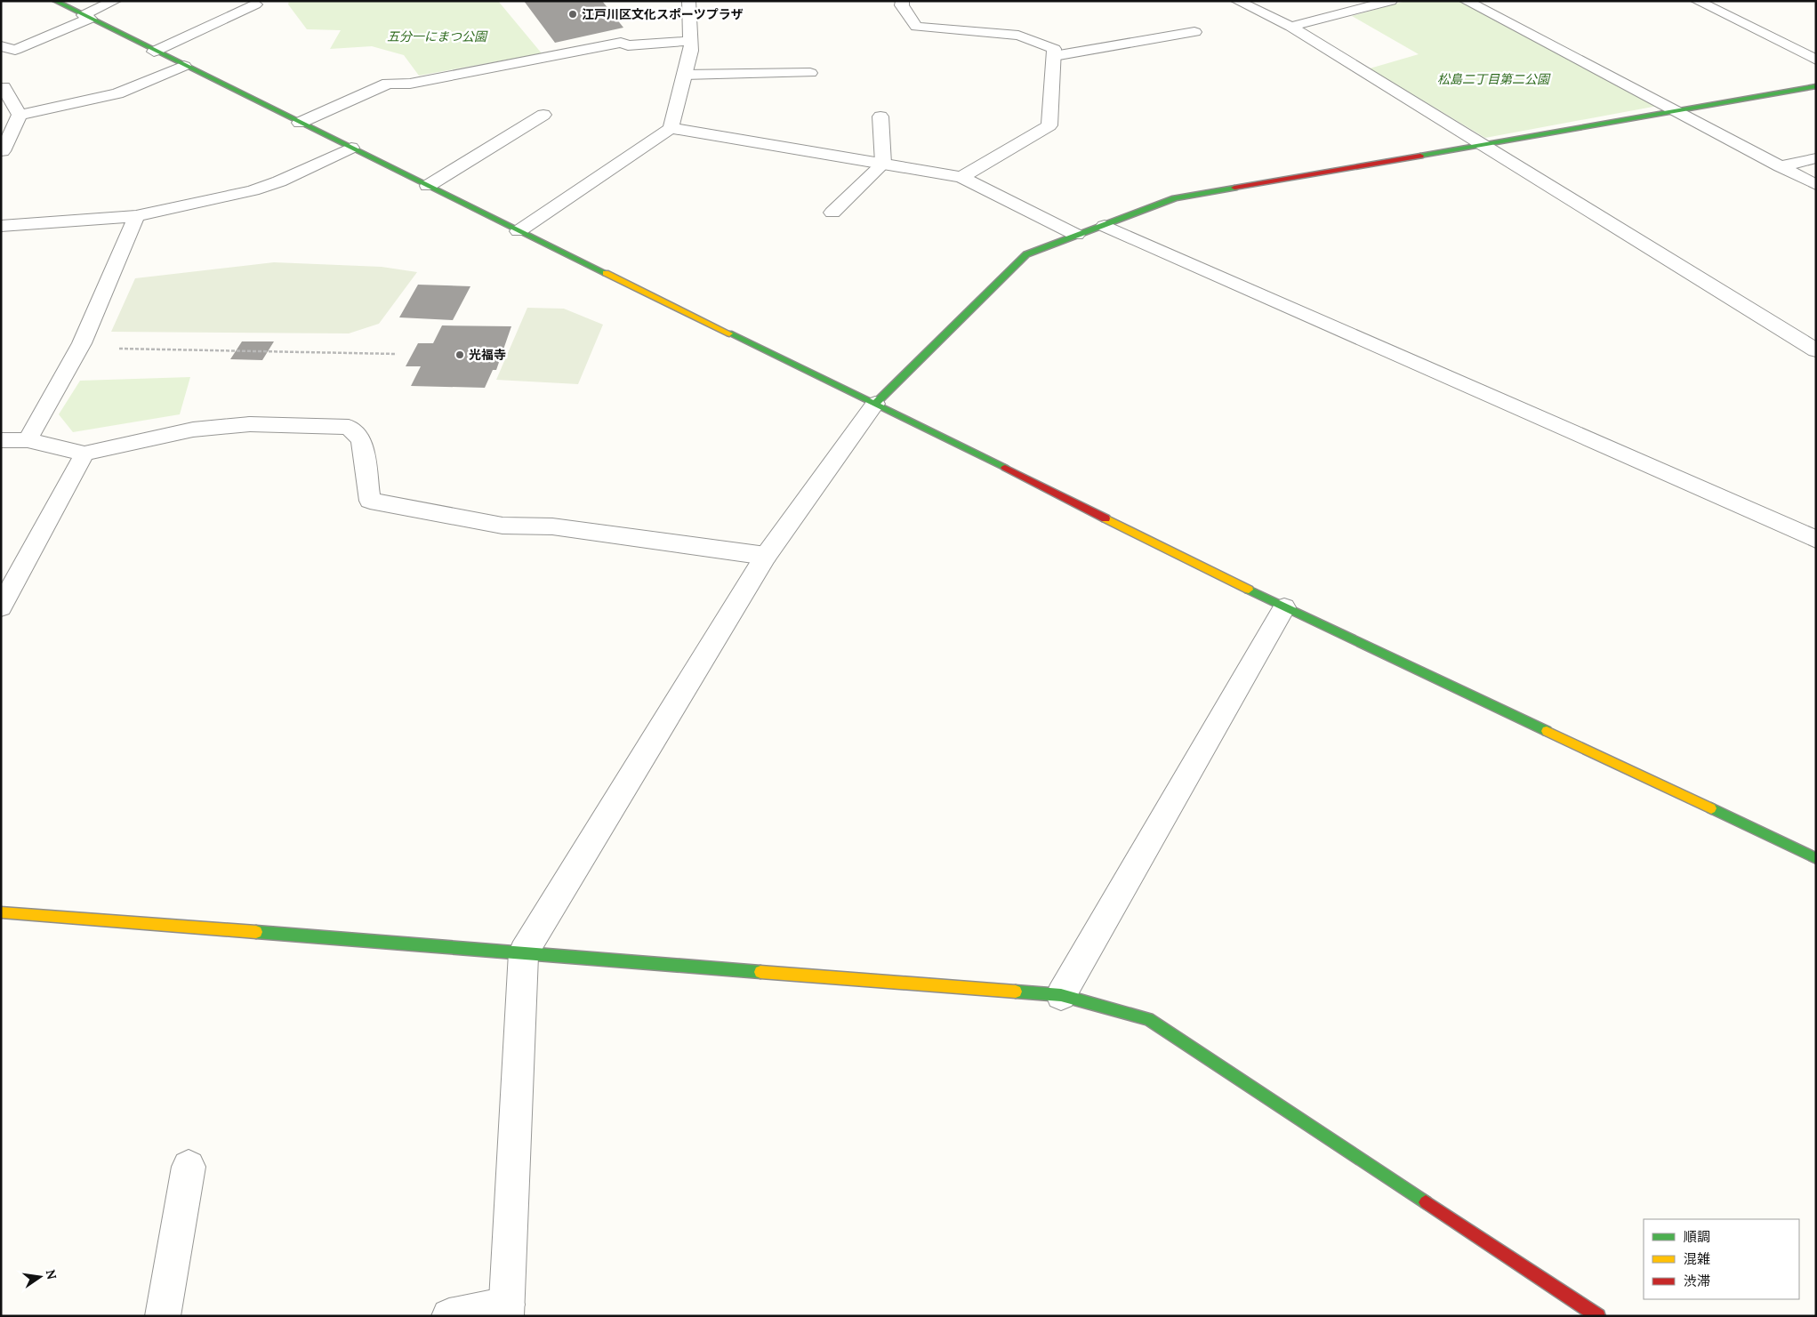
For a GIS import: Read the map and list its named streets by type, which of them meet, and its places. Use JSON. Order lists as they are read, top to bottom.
{
  "parks": ["五分一にまつ公園", "松島二丁目第二公園"],
  "places": ["江戸川区文化スポーツプラザ", "光福寺"],
  "legend": ["順調", "混雑", "渋滞"],
  "north": "right"
}
